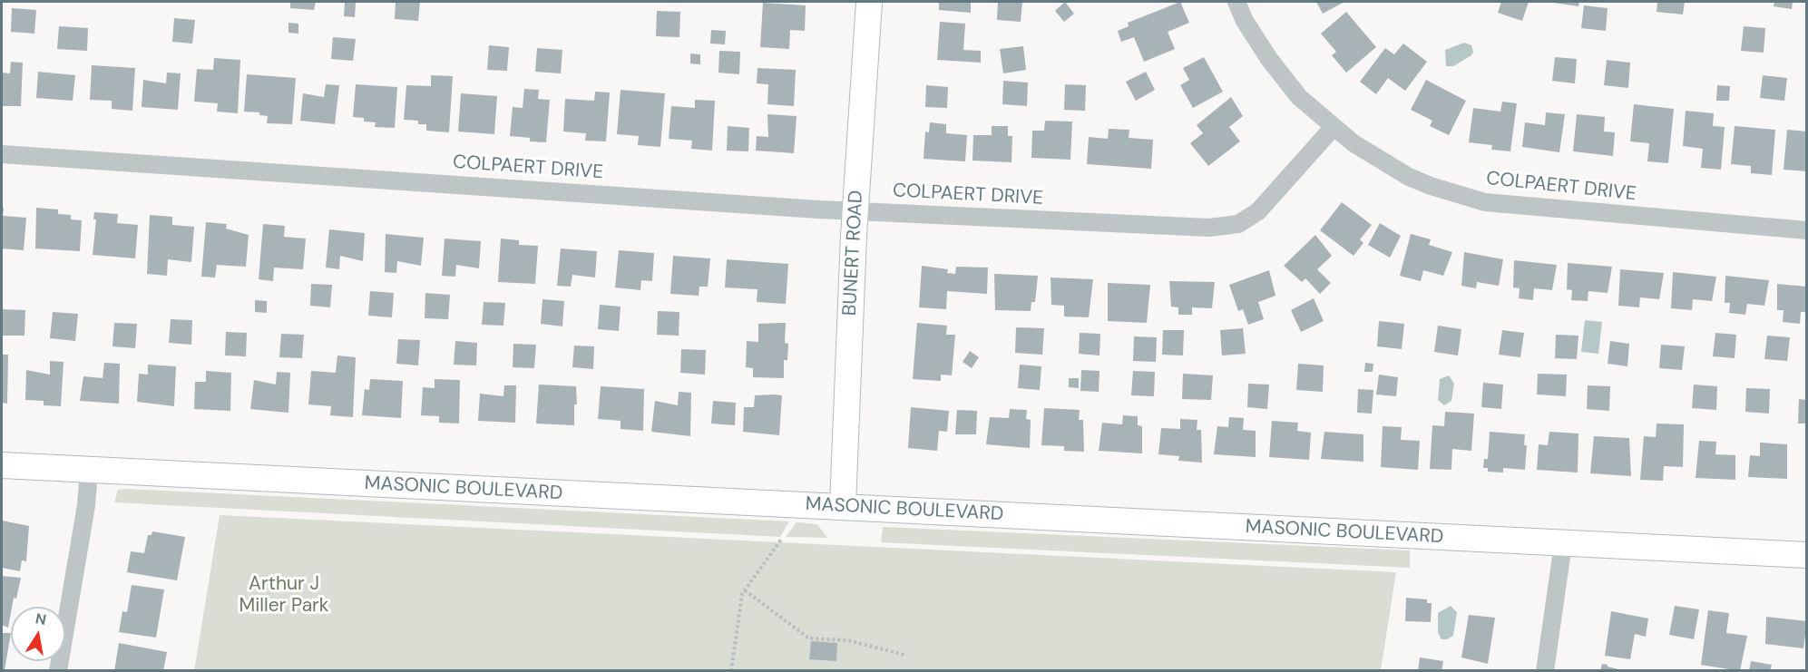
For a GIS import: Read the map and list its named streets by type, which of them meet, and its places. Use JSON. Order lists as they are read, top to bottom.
{
  "streets": {
    "street": ["COLPAERT DRIVE", "BUNERT ROAD", "MASONIC BOULEVARD"]
  },
  "crossings": [
    ["COLPAERT DRIVE", "BUNERT ROAD"],
    ["BUNERT ROAD", "MASONIC BOULEVARD"]
  ],
  "parks": ["Arthur J Miller Park"],
  "north": "top"
}
